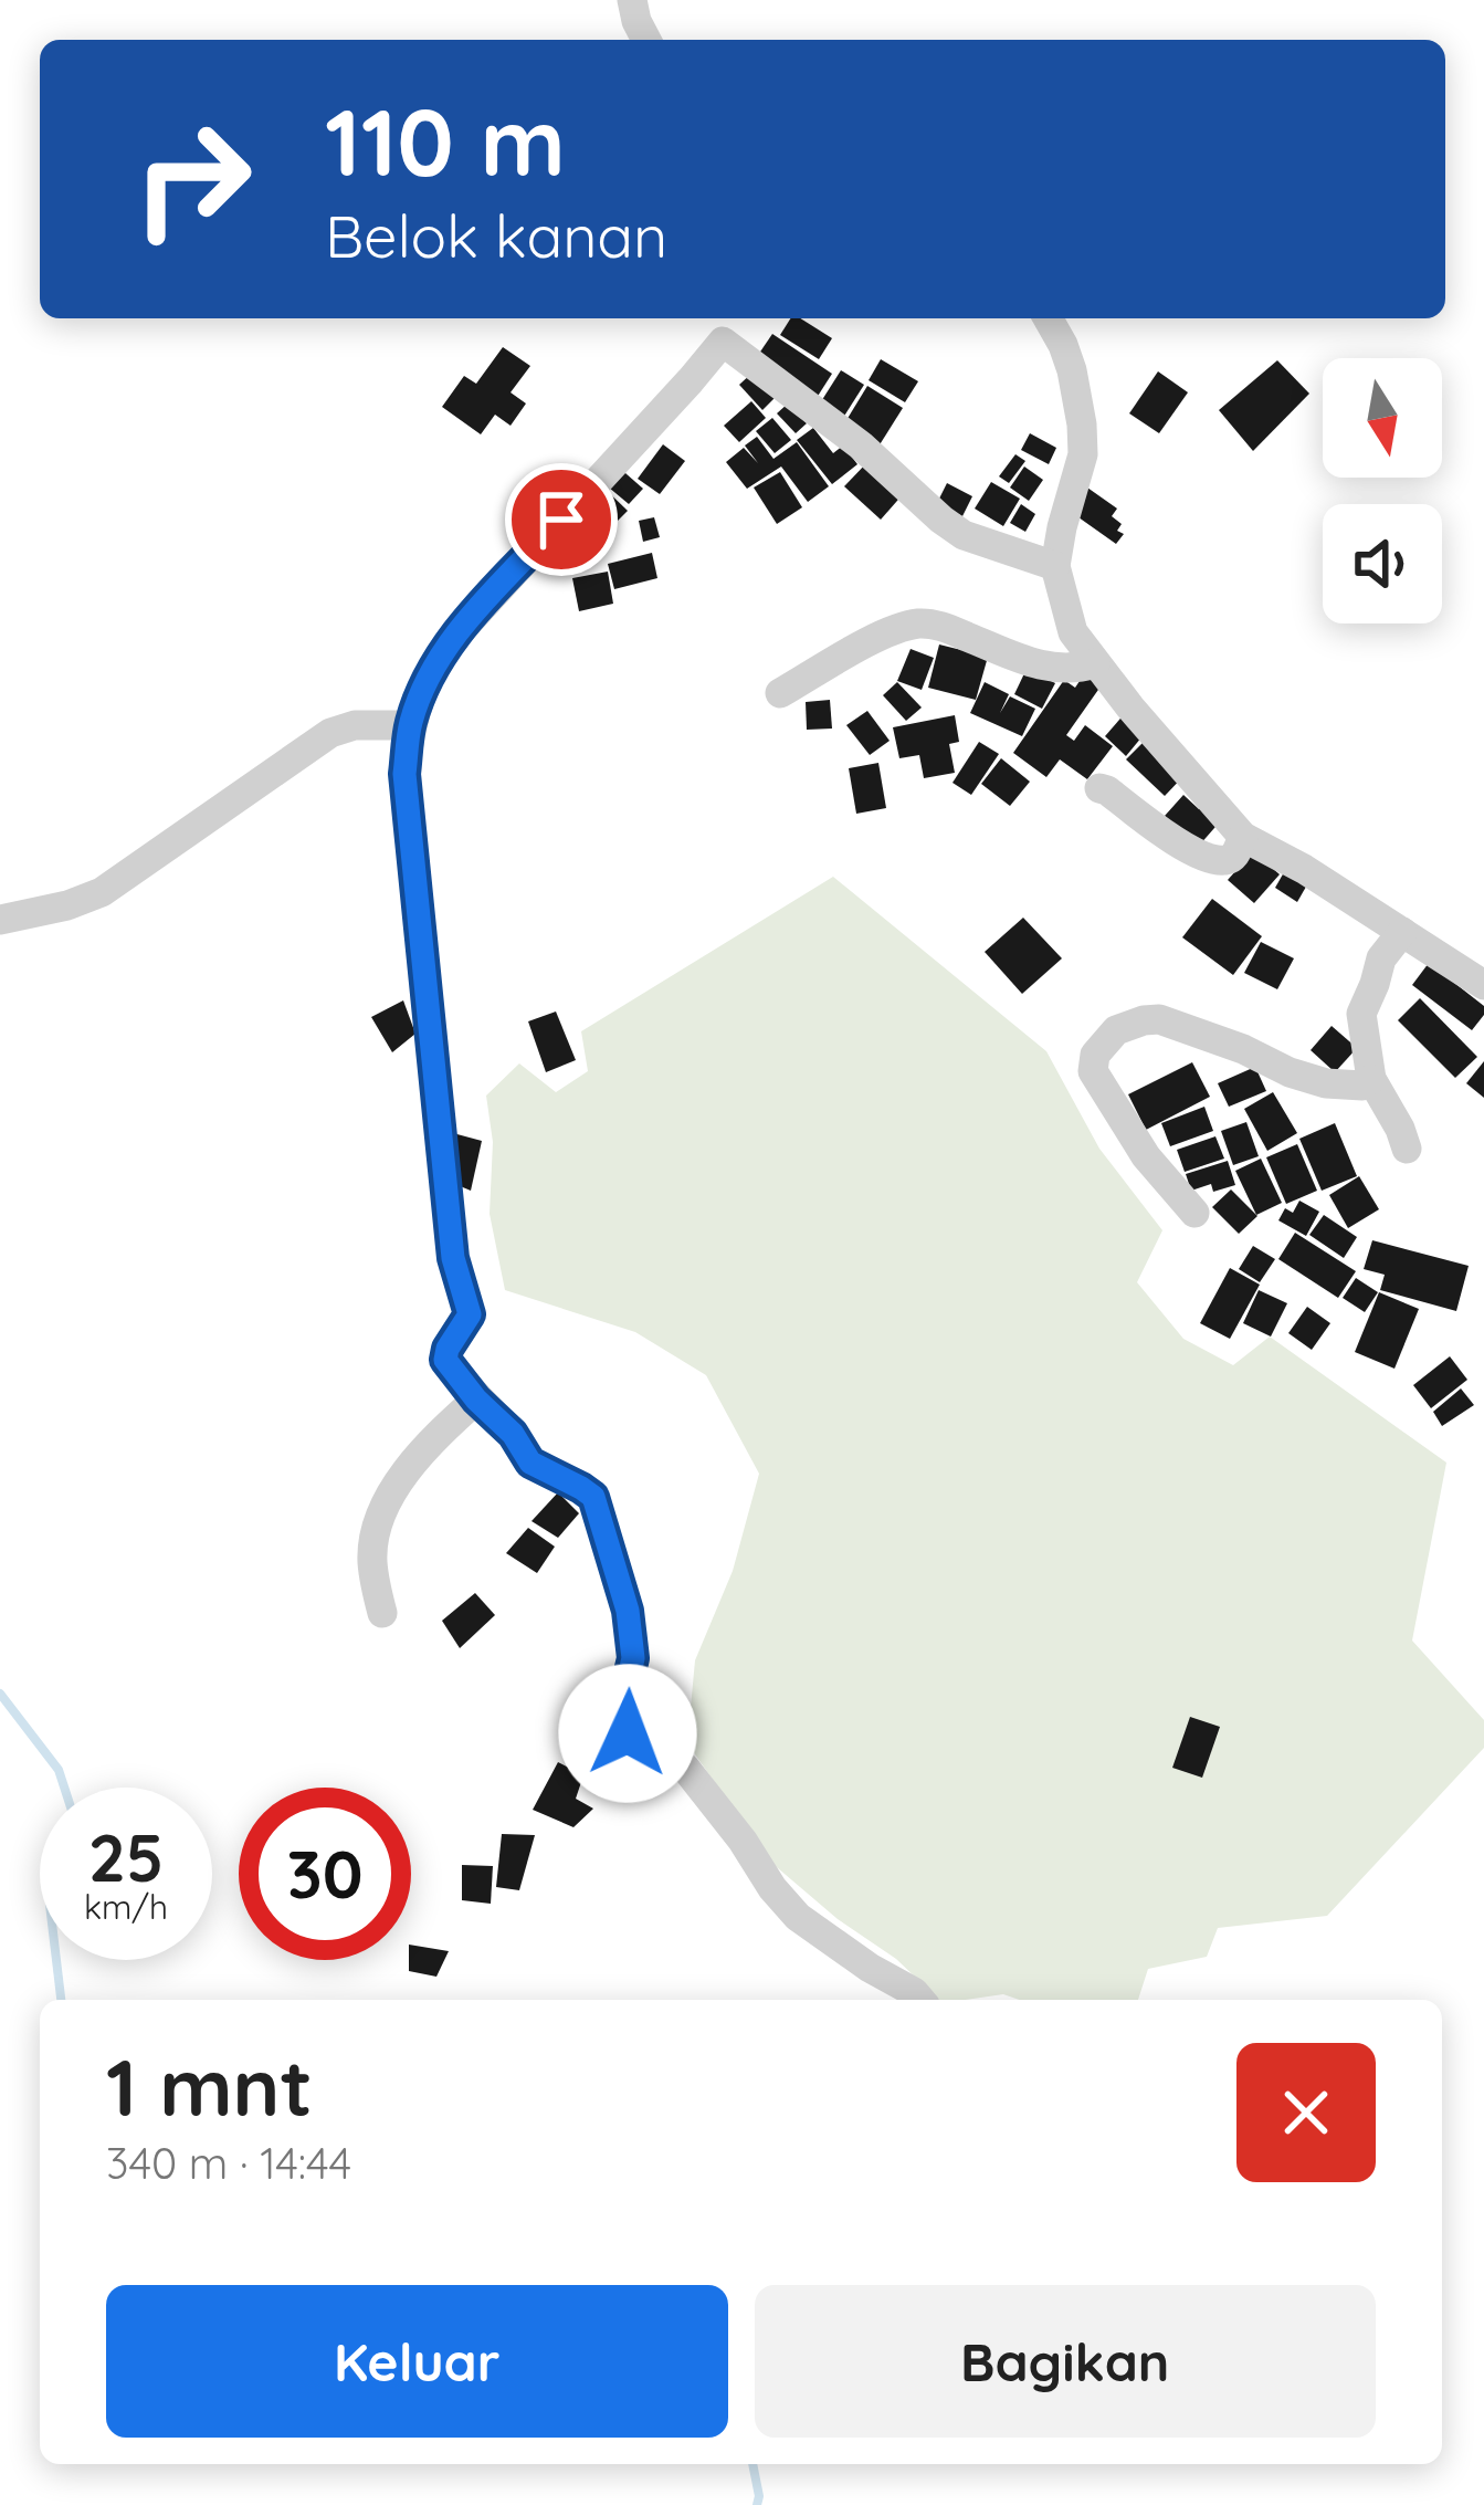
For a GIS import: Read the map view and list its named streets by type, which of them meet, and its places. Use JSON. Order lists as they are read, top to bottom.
{
  "north": "bottom",
  "page": {
    "turn": ["110 m", "Belok kanan"],
    "speed": "25 km/h",
    "limit": "30",
    "heading": ["1 mnt", "340 m · 14:44"],
    "buttons": ["Keluar", "Bagikan"]
  }
}
